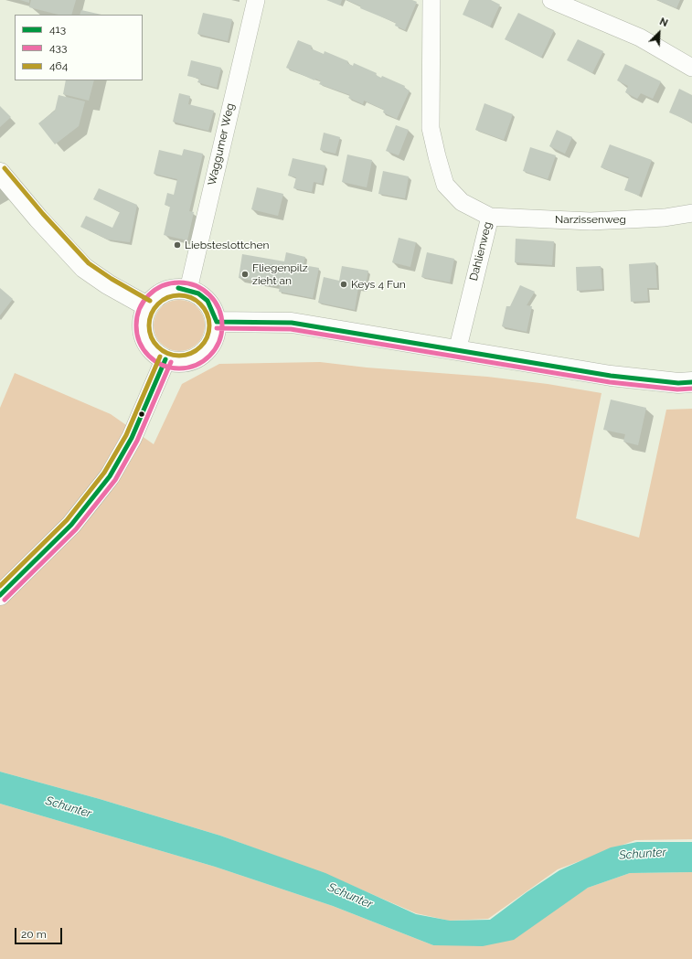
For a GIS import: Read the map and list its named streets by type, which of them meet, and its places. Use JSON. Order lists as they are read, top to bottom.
{
  "streets": {
    "street": ["Waggumer Weg", "Narzissenweg", "Dahlienweg"]
  },
  "crossings": [
    ["Narzissenweg", "Dahlienweg"]
  ],
  "water": ["Schunter"],
  "places": ["Liebsteslottchen", "Fliegenpilz zieht an", "Keys 4 Fun"],
  "lines": ["transit line 464", "transit line 433", "transit line 413"],
  "legend": ["413", "433", "464"],
  "scale_bar": "20 m",
  "north": "top right"
}
